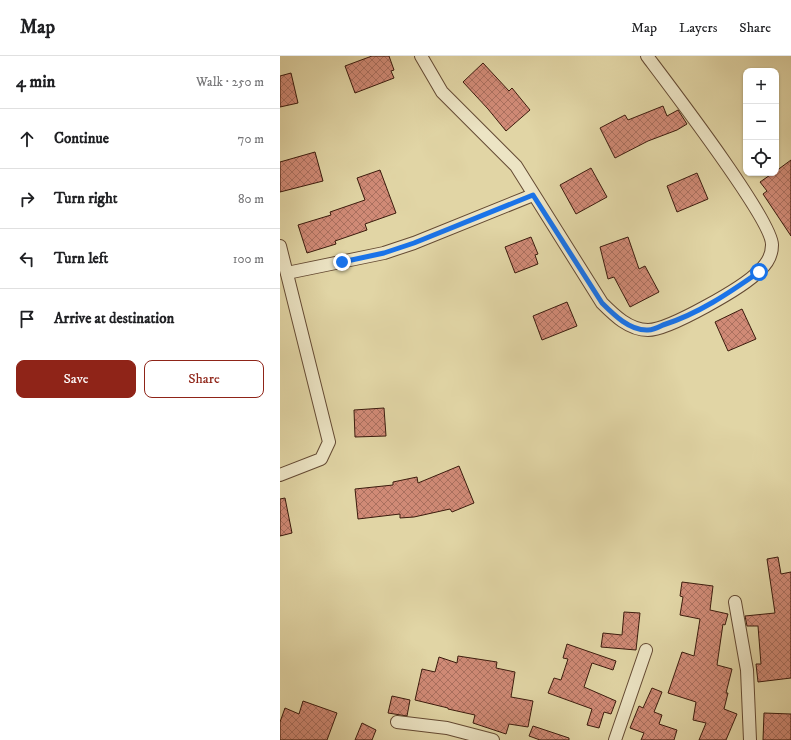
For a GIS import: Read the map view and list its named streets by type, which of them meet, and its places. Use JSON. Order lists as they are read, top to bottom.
{
  "page": {
    "header": "Map",
    "nav": ["Map", "Layers", "Share"],
    "heading": ["4 min", "Walk · 250 m"],
    "map_buttons": ["+", "−"],
    "list": [
      ["Continue", "70 m"],
      ["Turn right", "80 m"],
      ["Turn left", "100 m"],
      "Arrive at destination"
    ],
    "buttons": ["Save", "Share"]
  }
}
